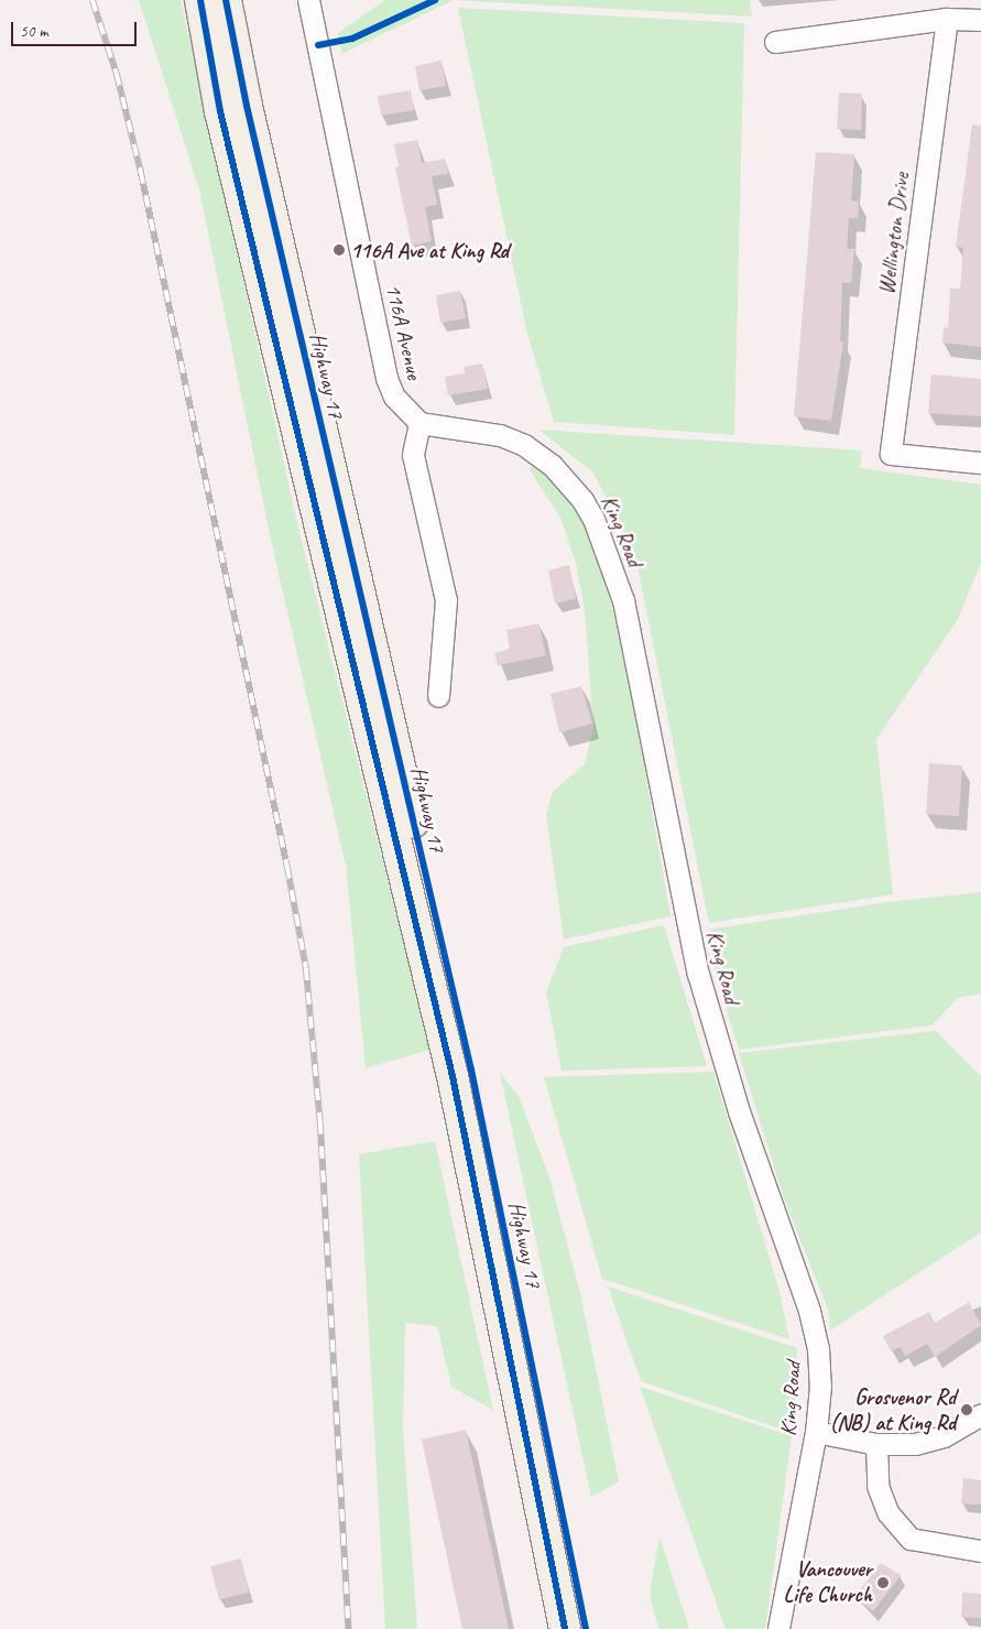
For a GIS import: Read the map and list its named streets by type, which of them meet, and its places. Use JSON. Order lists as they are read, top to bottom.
{
  "streets": {
    "highway": ["Highway 17"],
    "street": ["Wellington Drive", "116A Avenue", "King Road"]
  },
  "crossings": [
    ["116A Avenue", "King Road"]
  ],
  "places": ["116A Ave at King Rd", "Grosvenor Rd (NB) at King Rd", "Vancouver Life Church"],
  "scale_bar": "50 m"
}
